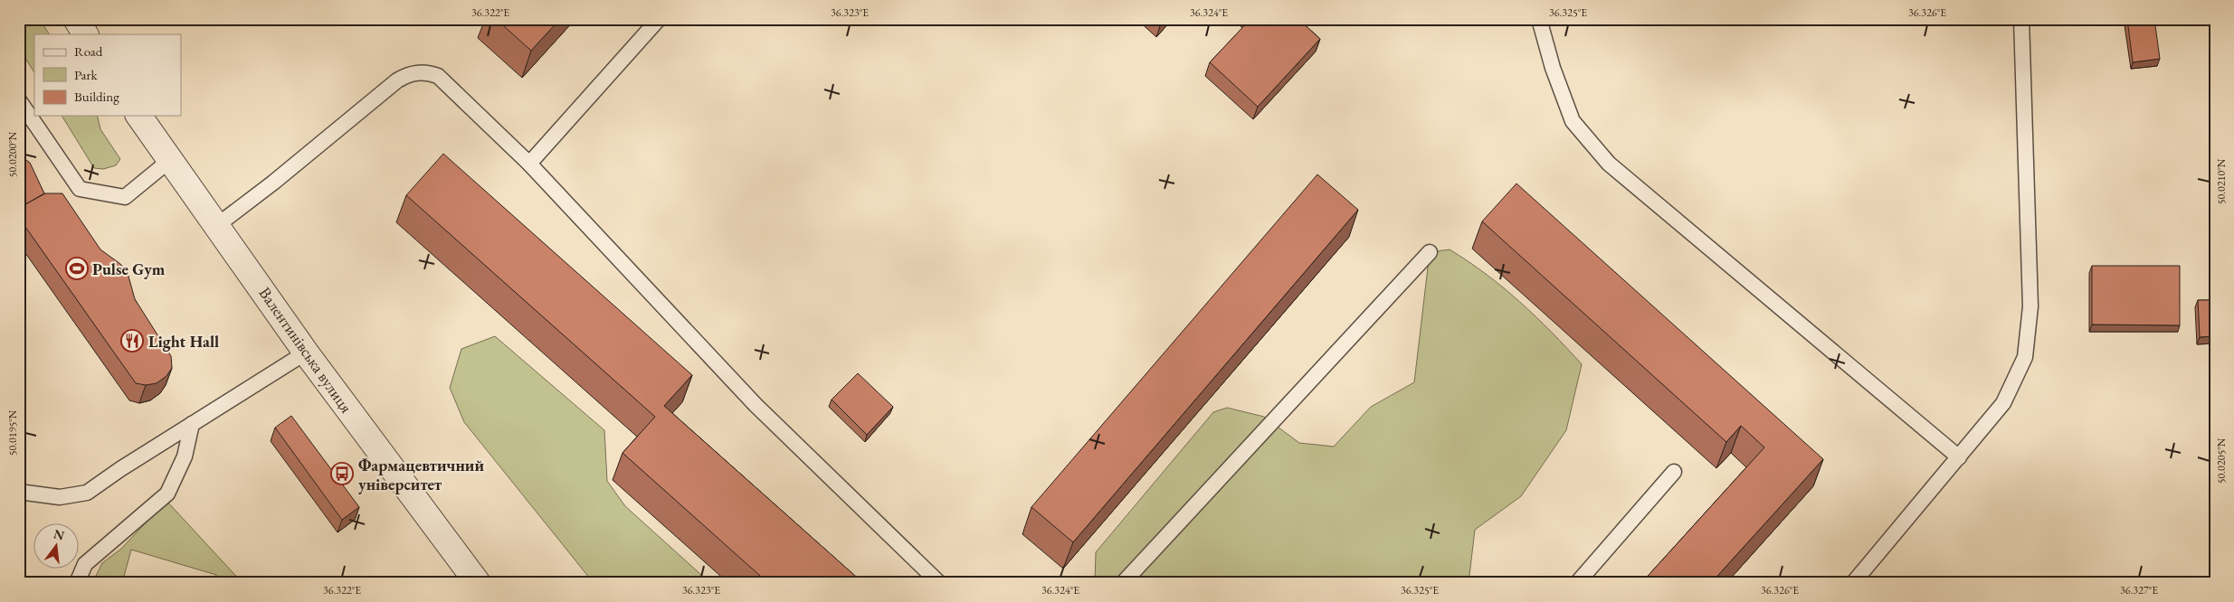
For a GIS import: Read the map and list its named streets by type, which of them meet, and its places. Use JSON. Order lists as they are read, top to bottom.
{
  "streets": {
    "street": ["Валентинівська вулиця"]
  },
  "places": {
    "sports": ["Pulse Gym"],
    "restaurant": ["Light Hall"],
    "bus stop": ["Фармацевтичний університет"]
  },
  "legend": ["Road", "Park", "Building"],
  "north": "top",
  "coordinates": [
    "36.322°E",
    "36.323°E",
    "36.324°E",
    "36.325°E",
    "36.326°E",
    "50.0200°N",
    "50.0210°N",
    "50.0195°N",
    "50.0205°N",
    "36.327°E"
  ]
}
